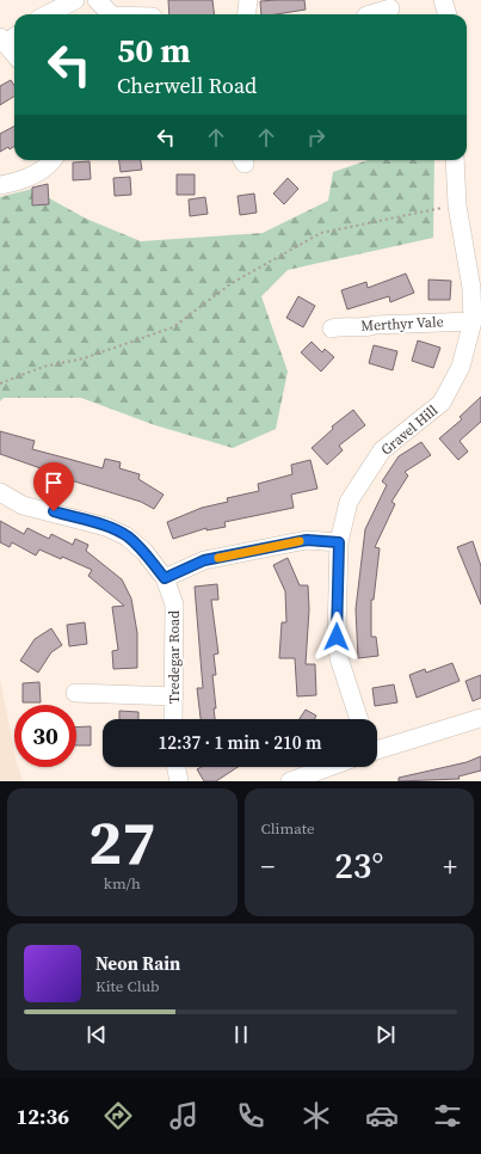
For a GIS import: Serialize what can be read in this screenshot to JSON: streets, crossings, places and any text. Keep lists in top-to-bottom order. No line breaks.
{"streets":{"street":["Merthyr Vale","Gravel Hill","Tredegar Road"]},"crossings":[["Merthyr Vale","Gravel Hill"]],"page":{"turn":["50 m","Cherwell Road"],"limit":"30","trip":"12:37 · 1 min · 210 m","tile":[["27","km/h"],"Climate"],"heat":["−","23°","+"],"song":["Neon Rain","Kite Club"],"tabs":"12:36"}}
